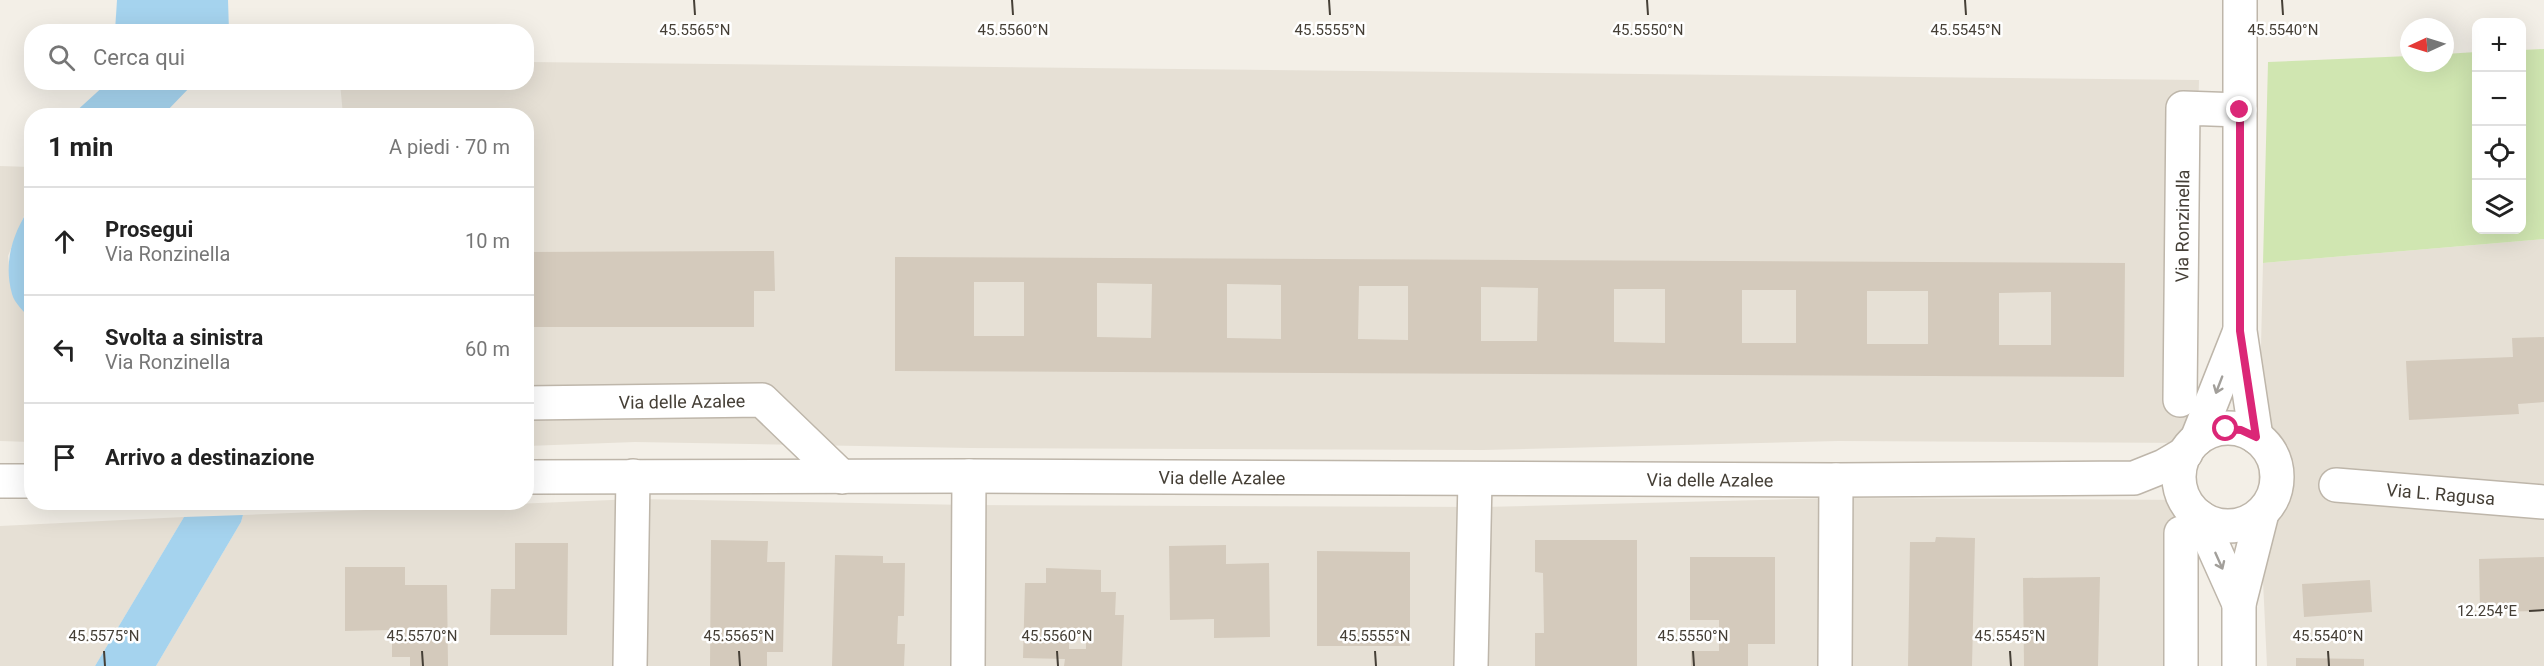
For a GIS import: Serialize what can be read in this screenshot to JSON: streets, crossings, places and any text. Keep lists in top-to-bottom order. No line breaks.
{"streets":{"street":["Via Ronzinella","Via delle Azalee","Via L. Ragusa"]},"north":"left","page":{"map_buttons":["+","−"],"search":"Cerca qui","heading":["1 min","A piedi · 70 m"],"list":[["Prosegui","Via Ronzinella","10 m"],["Svolta a sinistra","Via Ronzinella","60 m"],"Arrivo a destinazione"]},"coordinates":["45.5545°N","45.5565°N","45.5560°N","45.5555°N","45.5550°N","45.5540°N","12.254°E","45.5575°N","45.5570°N"]}
